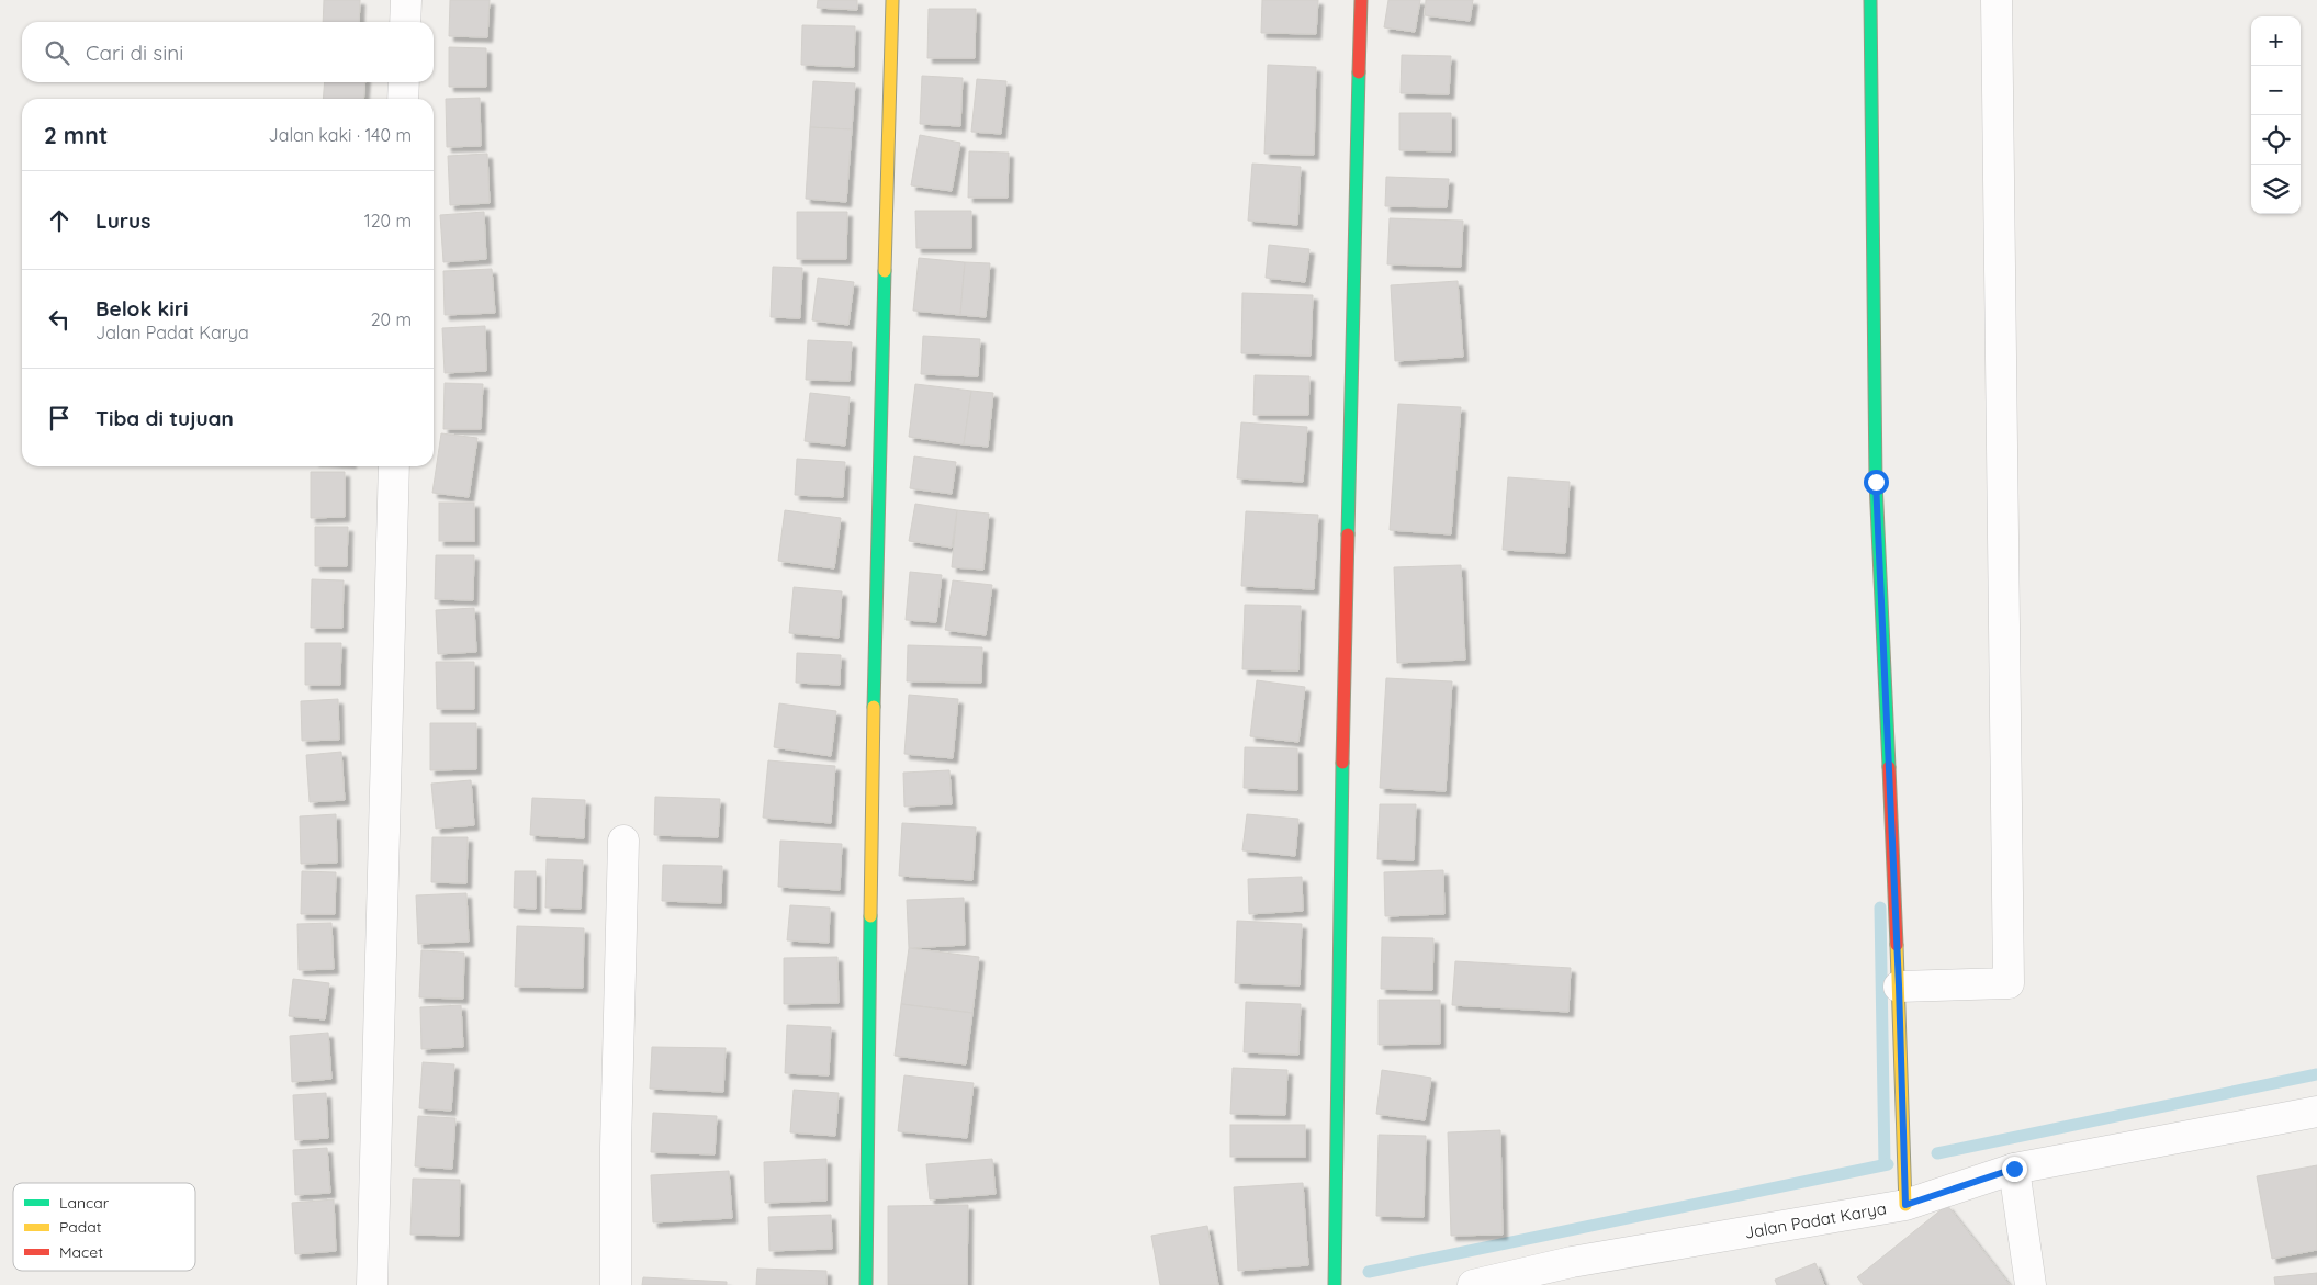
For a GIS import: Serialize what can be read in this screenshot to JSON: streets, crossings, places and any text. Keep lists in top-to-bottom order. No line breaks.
{"streets":{"street":["Jalan Padat Karya"]},"legend":["Lancar","Padat","Macet"],"page":{"map_buttons":["+","−"],"search":"Cari di sini","heading":["2 mnt","Jalan kaki · 140 m"],"list":[["Lurus","120 m"],["Belok kiri","Jalan Padat Karya","20 m"],"Tiba di tujuan"]}}
